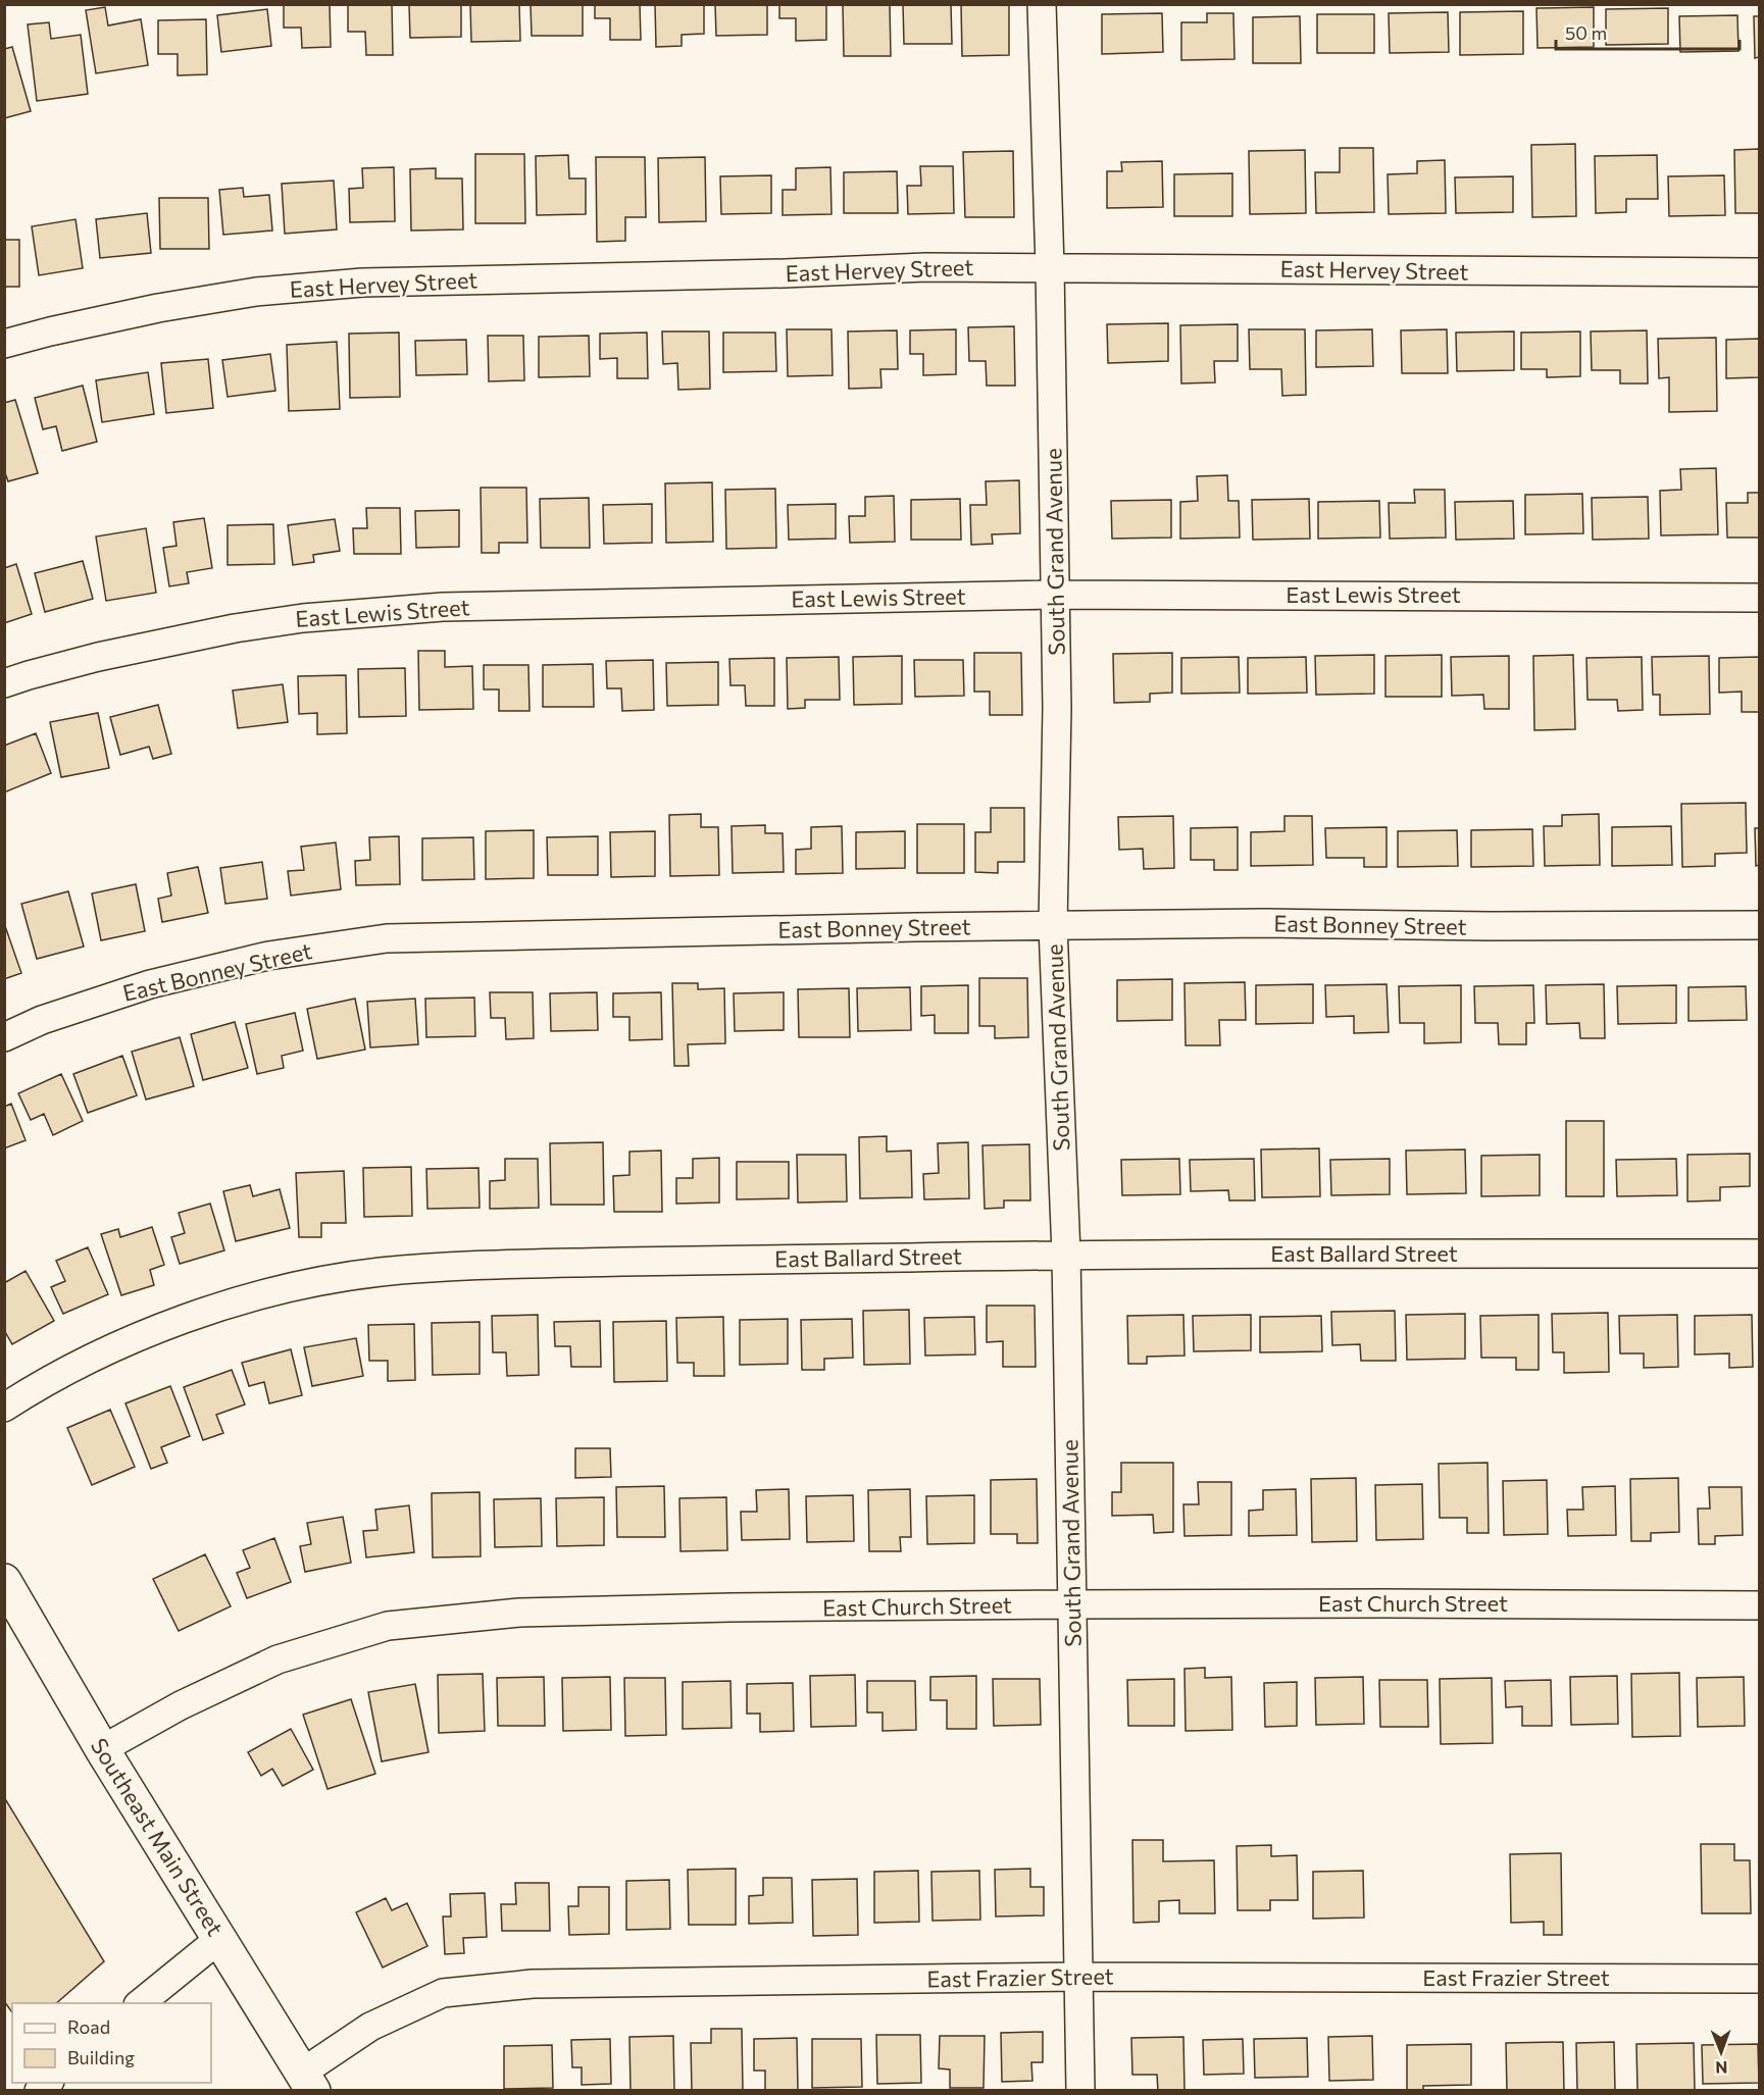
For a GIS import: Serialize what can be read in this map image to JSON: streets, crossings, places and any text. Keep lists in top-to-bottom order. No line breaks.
{"streets":{"main road":["Southeast Main Street"],"street":["East Hervey Street","South Grand Avenue","East Lewis Street","East Bonney Street","East Ballard Street","East Church Street","East Frazier Street"]},"crossings":[["East Hervey Street","South Grand Avenue"],["South Grand Avenue","East Lewis Street"],["South Grand Avenue","East Bonney Street"],["South Grand Avenue","East Ballard Street"],["South Grand Avenue","East Church Street"],["South Grand Avenue","East Frazier Street"],["East Church Street","Southeast Main Street"],["Southeast Main Street","East Frazier Street"]],"legend":["Road","Building"],"scale_bar":"50 m","north":"bottom"}
